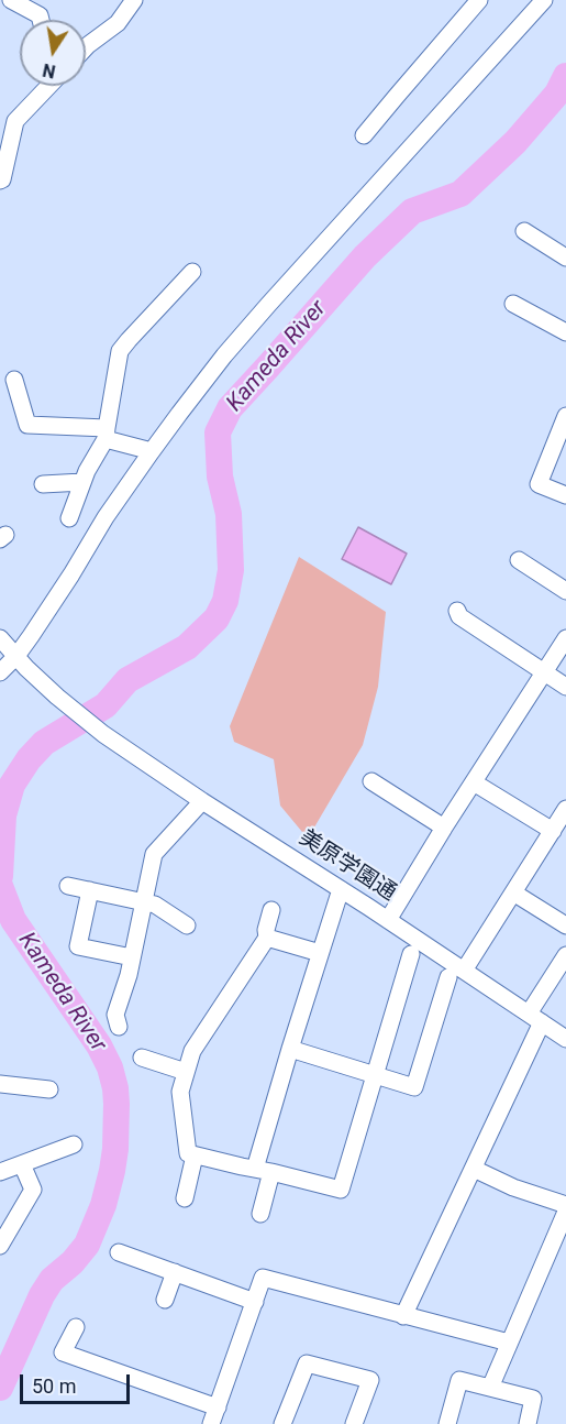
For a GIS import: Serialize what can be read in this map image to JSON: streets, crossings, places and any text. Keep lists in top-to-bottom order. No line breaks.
{"streets":{"street":["美原学園通"]},"water":["Kameda River"],"scale_bar":"50 m","north":"bottom"}
